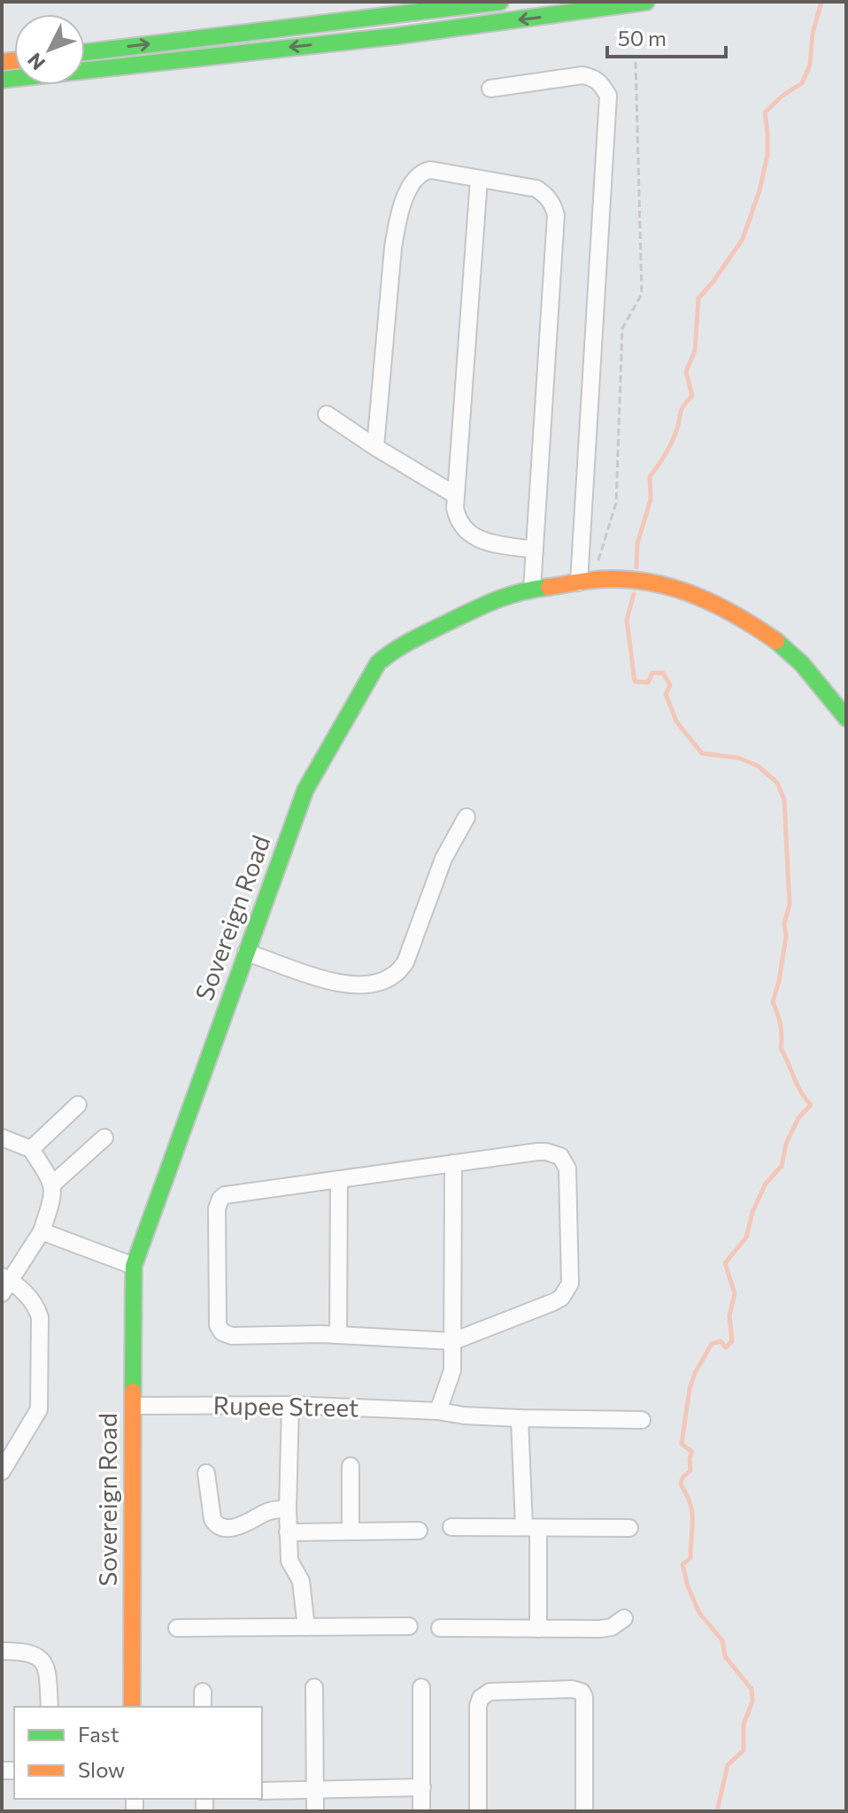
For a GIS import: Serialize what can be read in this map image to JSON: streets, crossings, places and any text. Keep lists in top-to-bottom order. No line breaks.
{"streets":{"street":["Sovereign Road","Rupee Street"]},"crossings":[["Sovereign Road","Rupee Street"]],"legend":["Fast","Slow"],"scale_bar":"50 m","north":"bottom left"}
